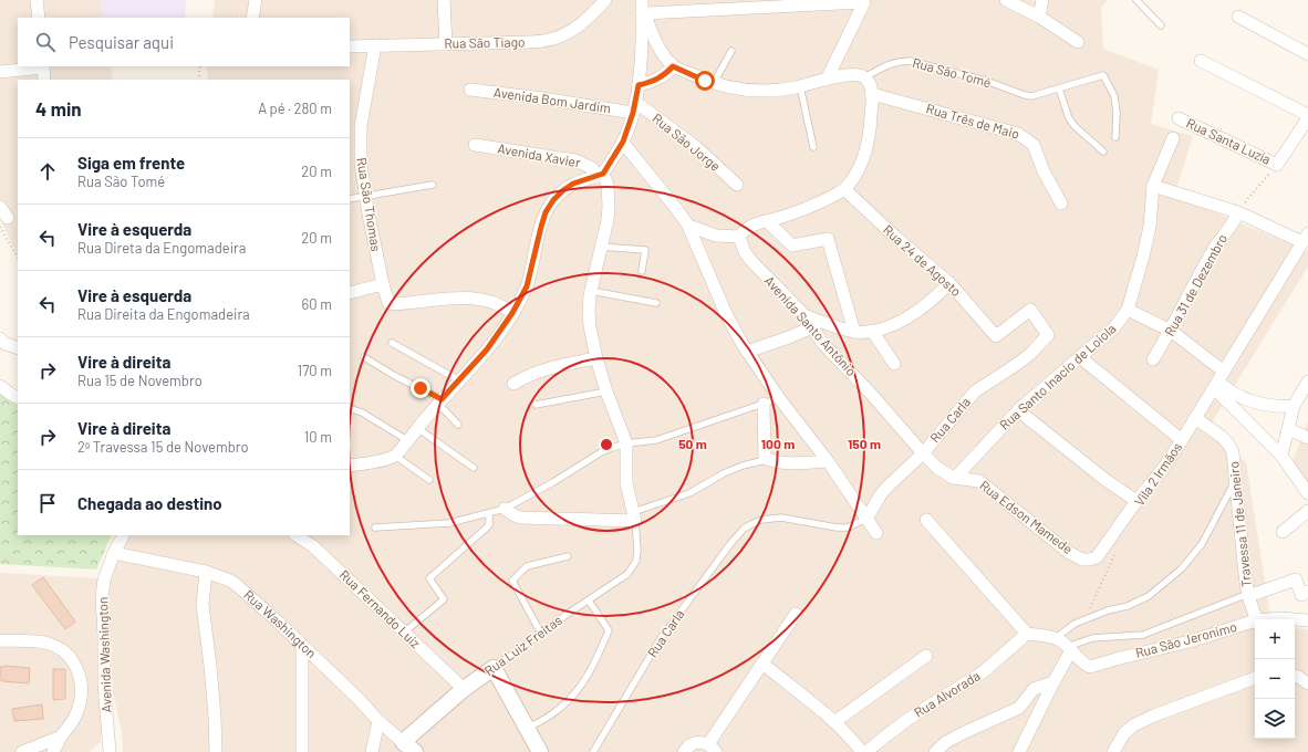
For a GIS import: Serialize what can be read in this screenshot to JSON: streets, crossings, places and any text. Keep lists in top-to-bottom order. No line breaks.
{"streets":{"street":["Rua São Tiago","Rua São Tomé","Avenida Bom Jardim","Rua Três de Maio","Rua Santa Luzía","Rua São Jorge","Avenida Xavier","Rua São Thomas","Rua 24 de Agosto","Rua 31 de Dezembro","Avenida Santo Antônio","Rua Santo Inacio de Loiola","Rua Carla","Vila 2 Irmãos","Rua Edson Mamede","Travessa 11 de Janeiro","Rua Fernando Luiz","Rua Washington","Rua São Jeronimo","Rua Luiz Freitas","Avenida Washington","Rua Alvorada"]},"crossings":[["Rua São Tiago","Rua São Thomas"],["Avenida Bom Jardim","Rua São Jorge"],["Rua 24 de Agosto","Rua Carla"],["Avenida Santo Antônio","Rua Carla"],["Avenida Santo Antônio","Rua Edson Mamede"],["Rua Santo Inacio de Loiola","Rua Edson Mamede"],["Rua Carla","Rua Edson Mamede"],["Vila 2 Irmãos","Rua Edson Mamede"],["Vila 2 Irmãos","Travessa 11 de Janeiro"],["Rua Fernando Luiz","Rua Luiz Freitas"],["Rua Washington","Rua Luiz Freitas"],["Rua Washington","Avenida Washington"]],"page":{"search":"Pesquisar aqui","heading":["4 min","A pé · 280 m"],"list":[["Siga em frente","Rua São Tomé","20 m"],["Vire à esquerda","Rua Direta da Engomadeira","20 m"],["Vire à esquerda","Rua Direita da Engomadeira","60 m"],["Vire à direita","Rua 15 de Novembro","170 m"],["Vire à direita","2ª Travessa 15 de Novembro","10 m"],"Chegada ao destino"],"map_buttons":["+","−"]},"rings":["50 m","100 m","150 m"]}
